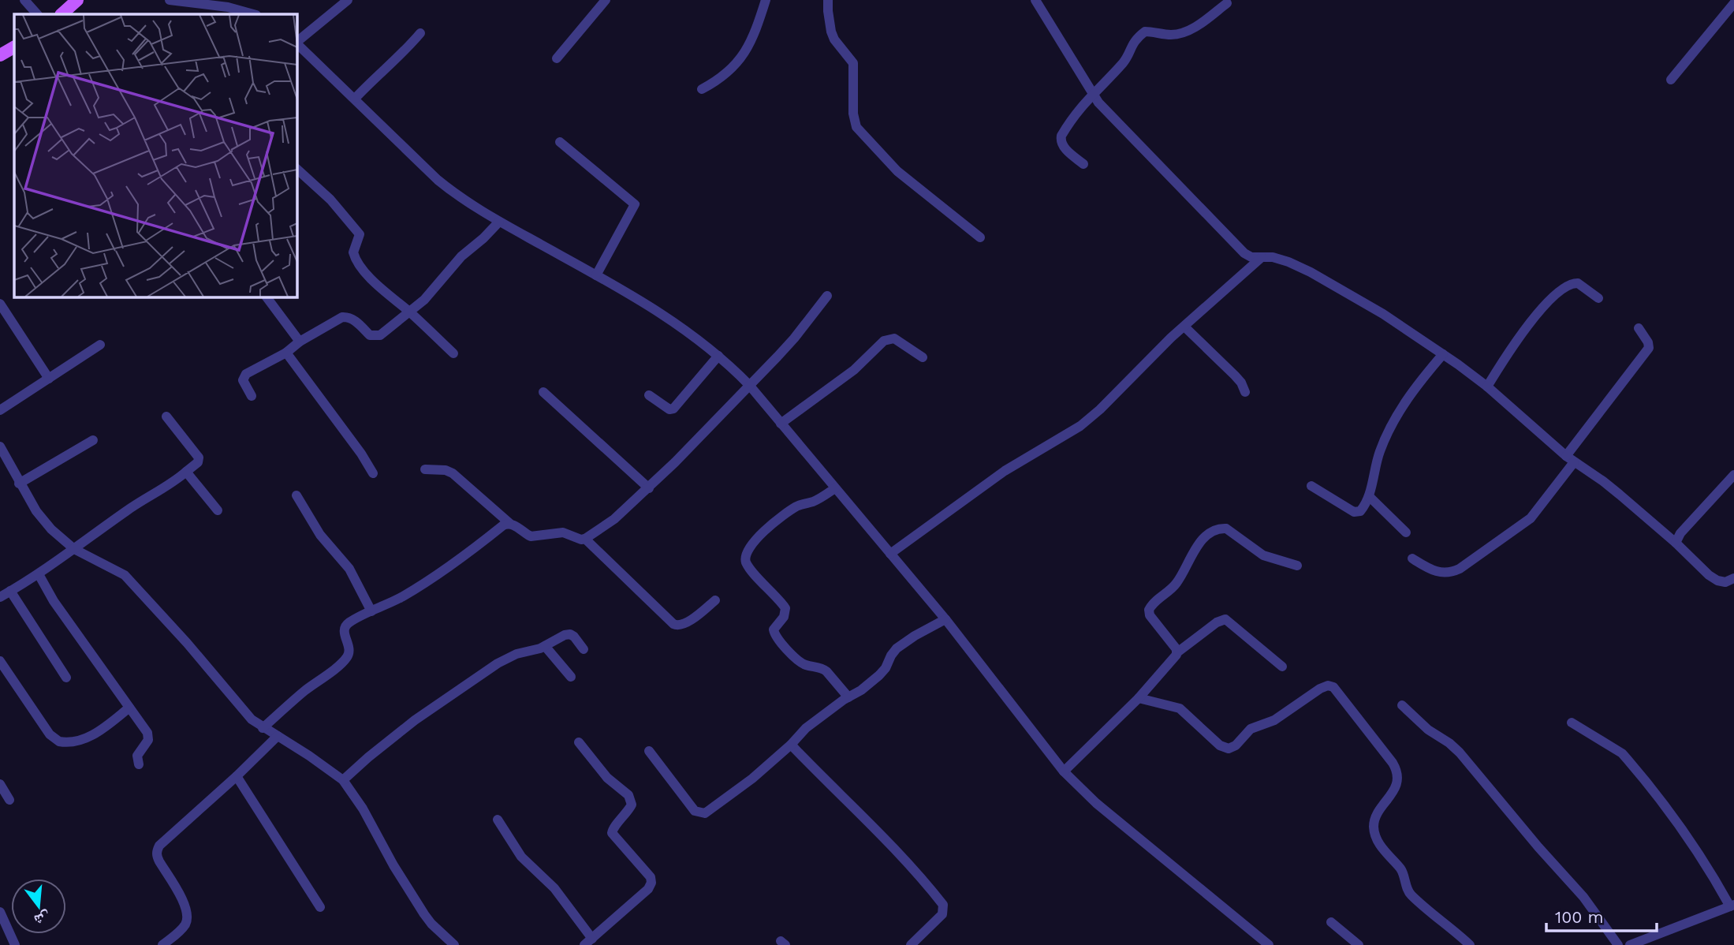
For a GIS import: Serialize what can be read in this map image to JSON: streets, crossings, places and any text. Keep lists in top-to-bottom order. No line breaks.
{"scale_bar":"100 m","north":"bottom"}
